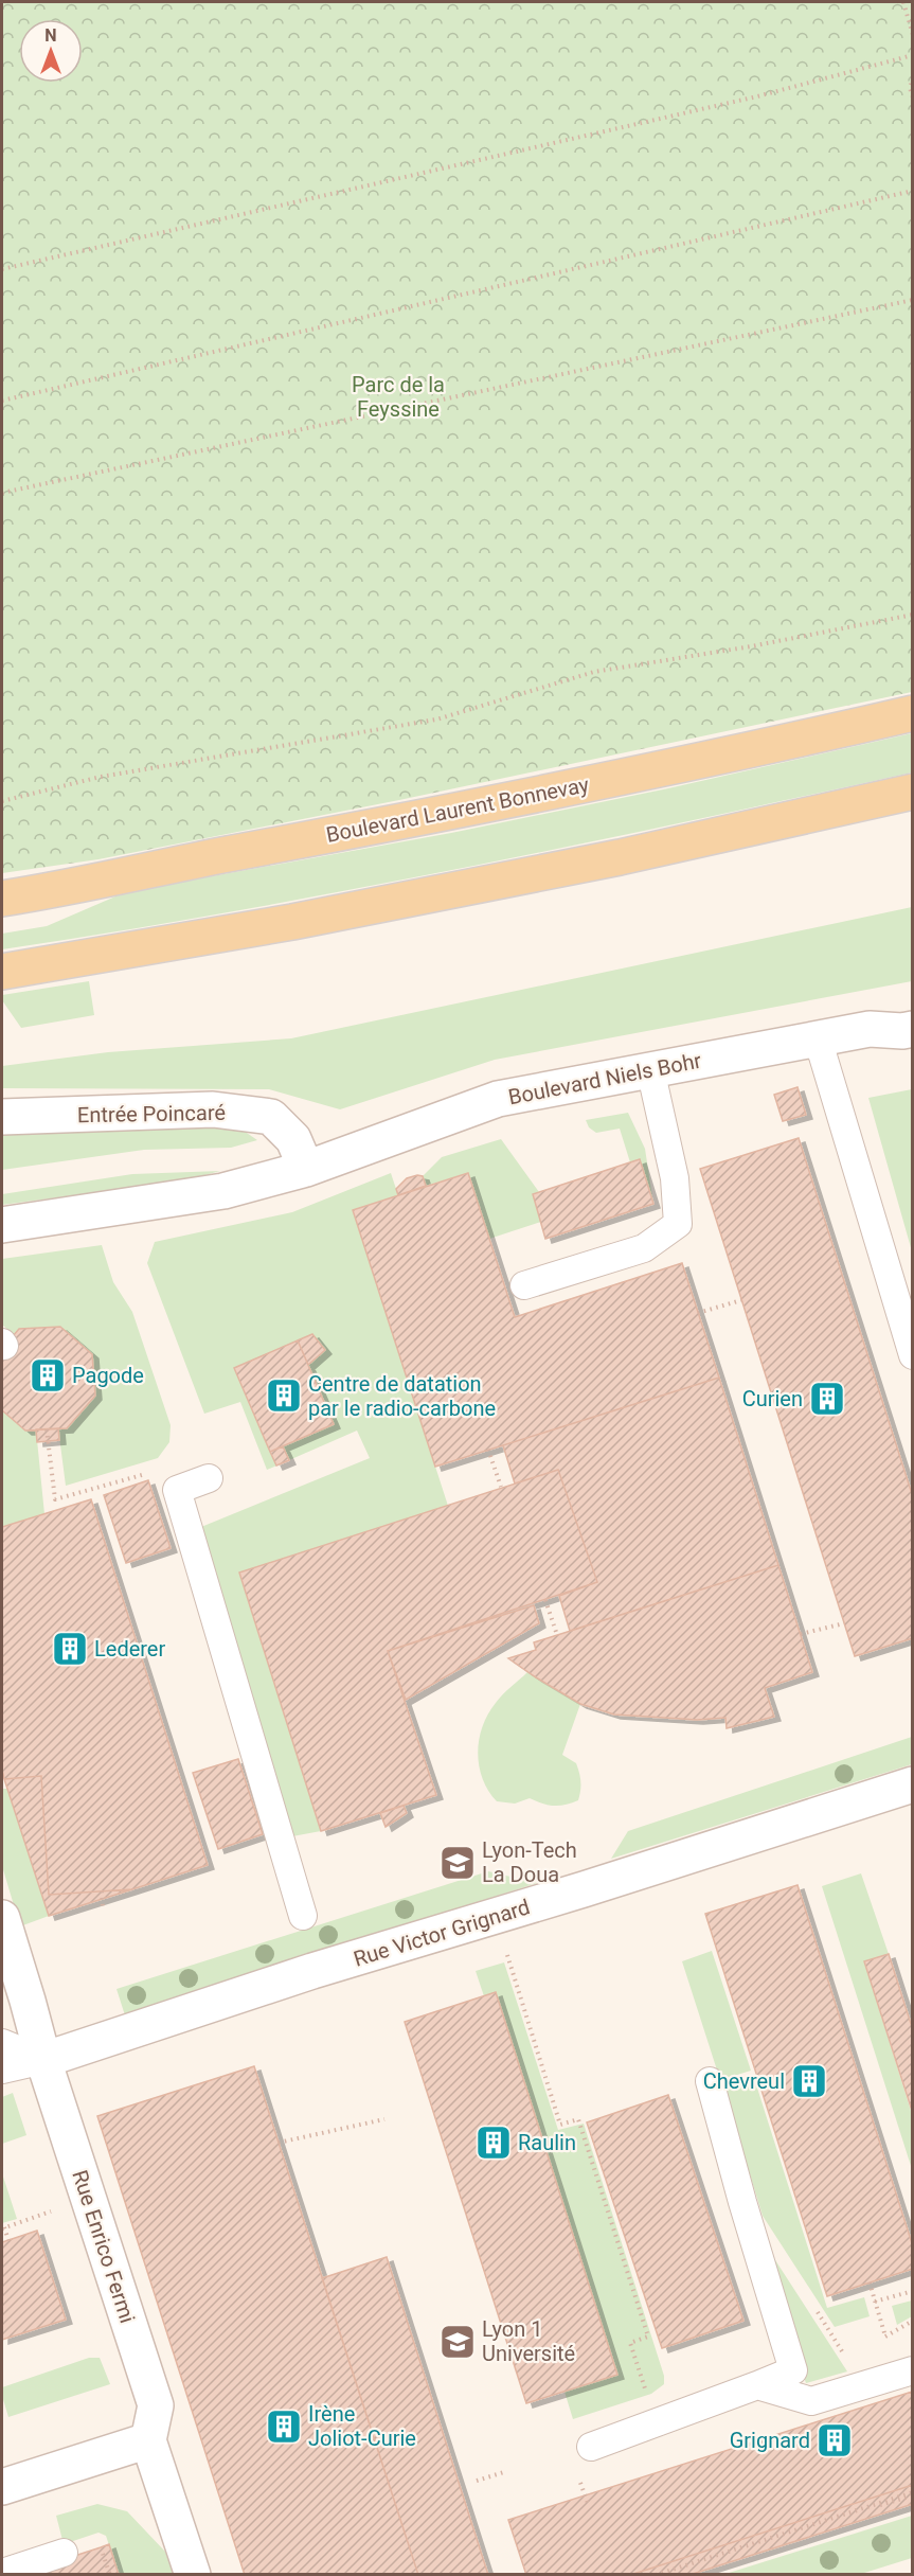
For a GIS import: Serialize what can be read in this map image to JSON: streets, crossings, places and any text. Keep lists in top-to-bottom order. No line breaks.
{"streets":{"main road":["Boulevard Laurent Bonnevay"],"street":["Boulevard Niels Bohr","Entrée Poincaré","Rue Victor Grignard","Rue Enrico Fermi"]},"crossings":[["Boulevard Niels Bohr","Entrée Poincaré"],["Rue Victor Grignard","Rue Enrico Fermi"]],"parks":["Parc de la Feyssine"],"places":{"building":["Pagode","Centre de datation par le radio-carbone","Curien","Lederer","Chevreul","Raulin","Irène Joliot-Curie","Grignard"],"school or university":["Lyon-Tech La Doua","Lyon 1 Université"]},"north":"top"}
